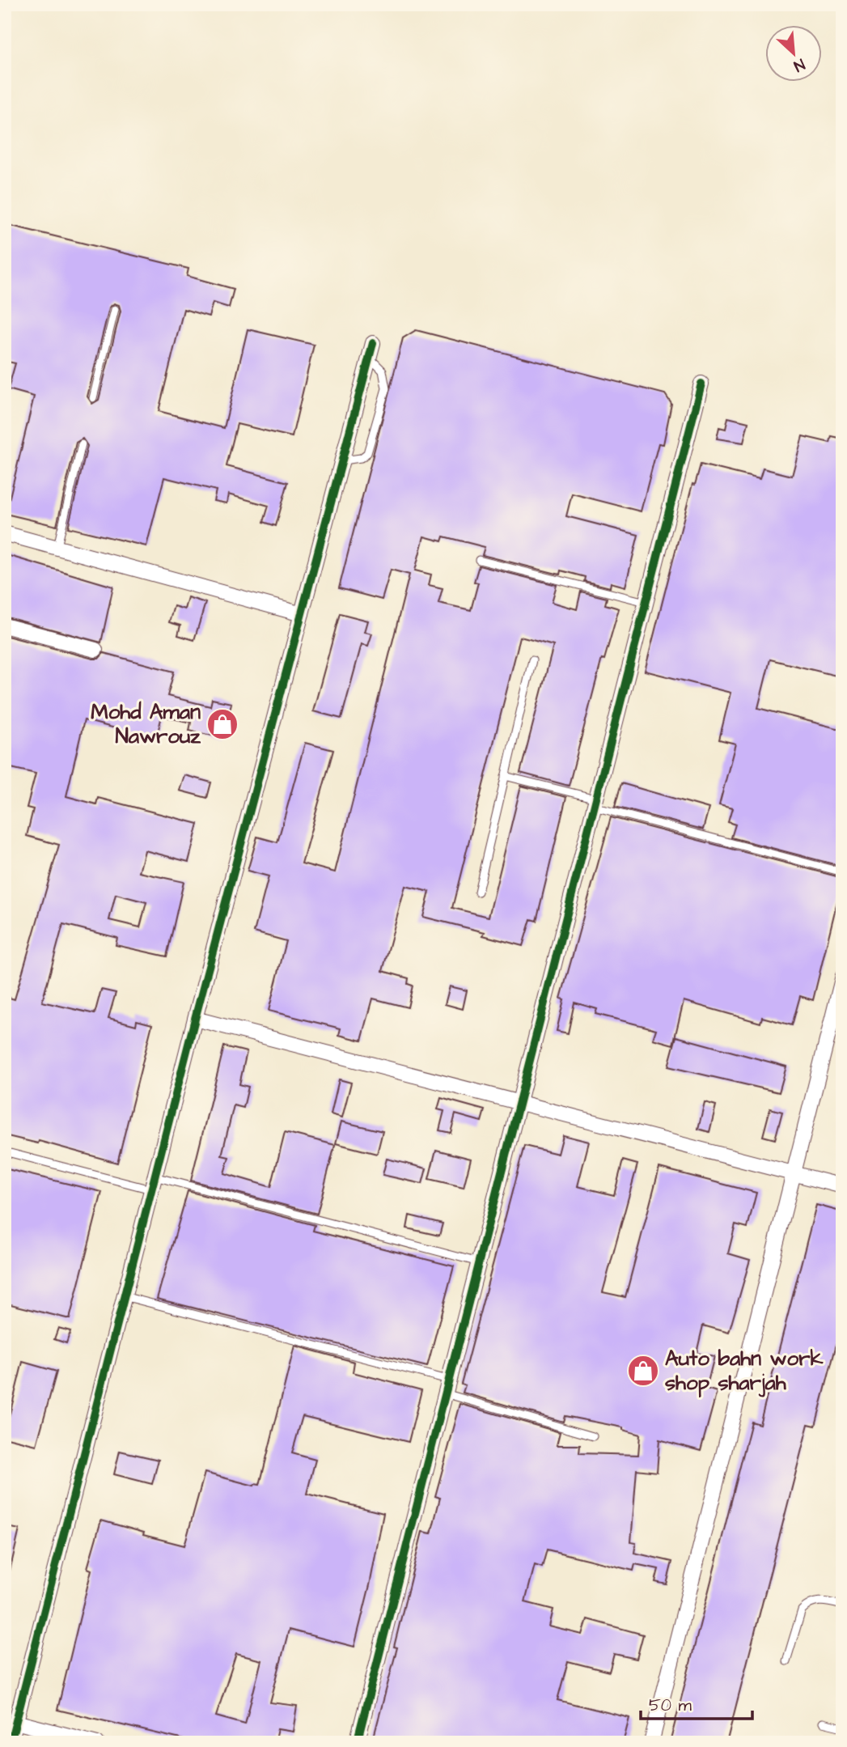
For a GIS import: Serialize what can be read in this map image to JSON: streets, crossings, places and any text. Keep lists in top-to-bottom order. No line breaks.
{"places":{"shop":["Mohd Aman Nawrouz","Auto bahn work shop sharjah"]},"scale_bar":"50 m","north":"bottom right"}
